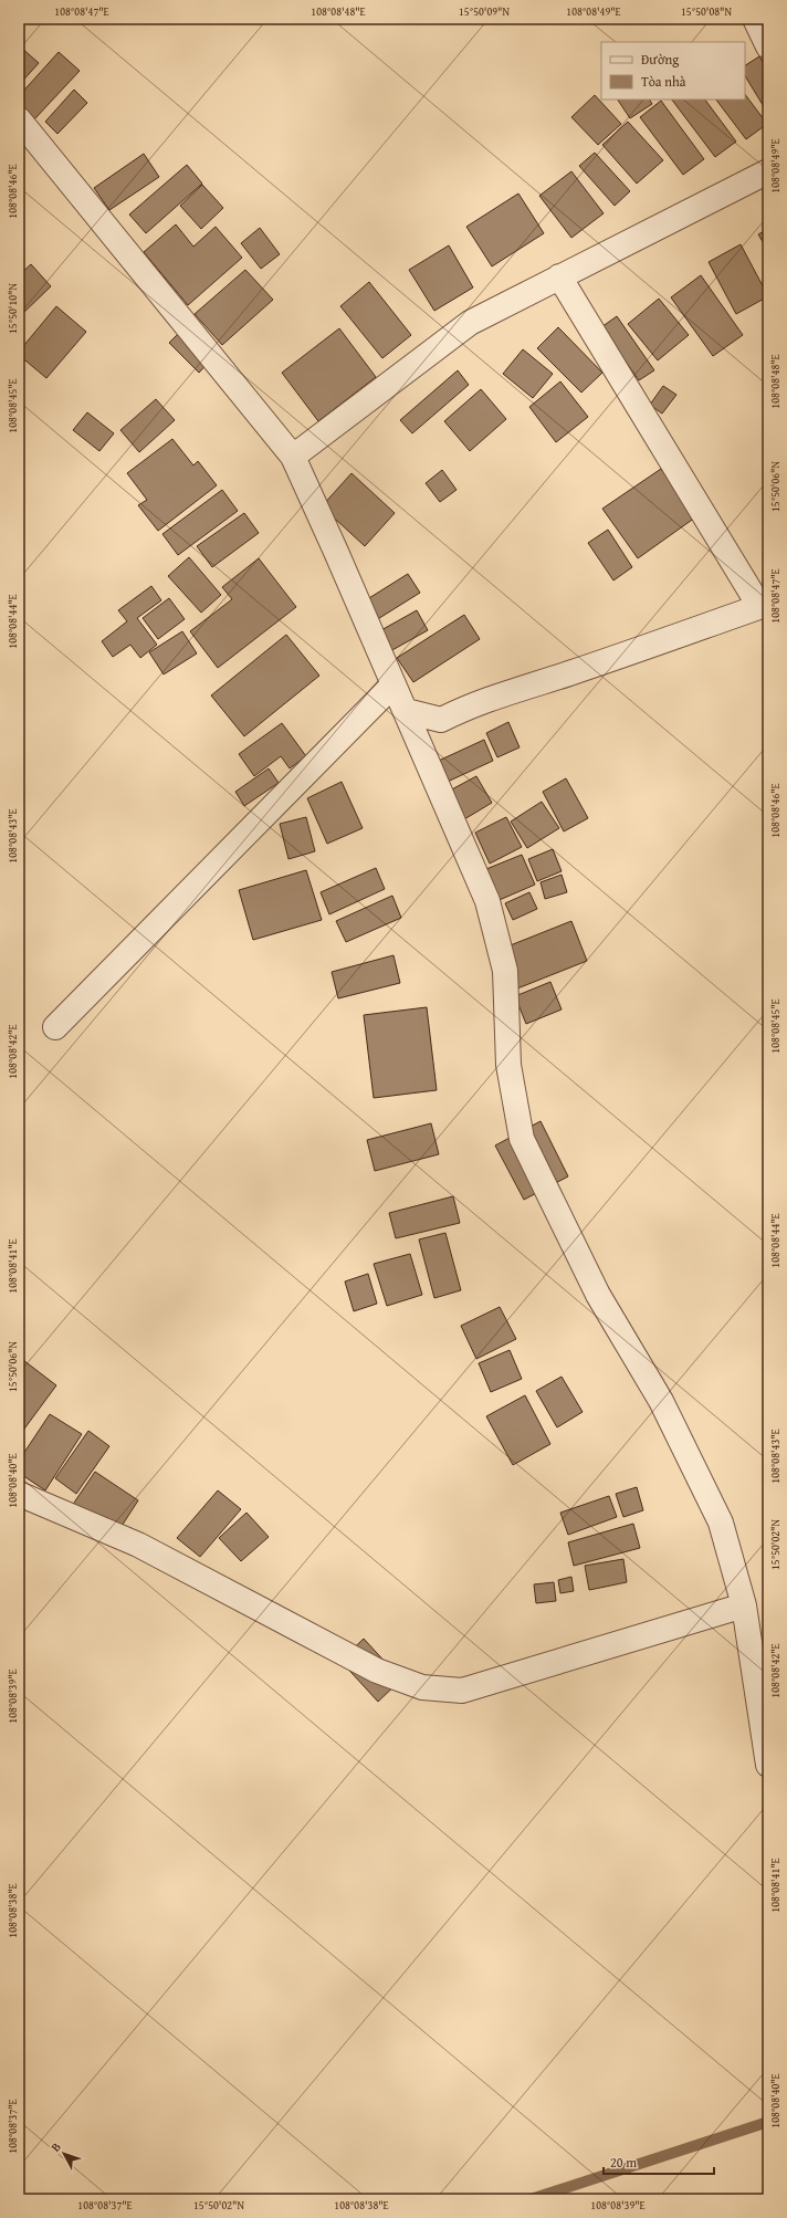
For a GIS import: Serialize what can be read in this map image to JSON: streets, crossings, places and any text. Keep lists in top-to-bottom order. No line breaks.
{"legend":["Đường","Tòa nhà"],"scale_bar":"20 m","north":"top left","coordinates":["108°08'47\"E","108°08'48\"E","15°50'09\"N","108°08'49\"E","15°50'08\"N","108°08'46\"E","15°50'10\"N","108°08'45\"E","15°50'06\"N","108°08'44\"E","108°08'43\"E","108°08'42\"E","108°08'41\"E","108°08'40\"E","15°50'02\"N","108°08'39\"E","108°08'38\"E","108°08'37\"E"]}
